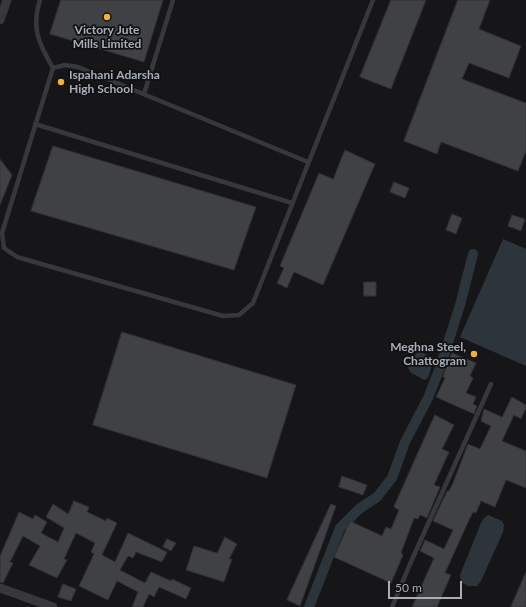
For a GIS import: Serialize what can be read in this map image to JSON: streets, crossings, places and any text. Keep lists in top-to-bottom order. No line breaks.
{"places":["Victory Jute Mills Limited","Ispahani Adarsha High School","Meghna Steel, Chattogram"],"scale_bar":"50 m"}
